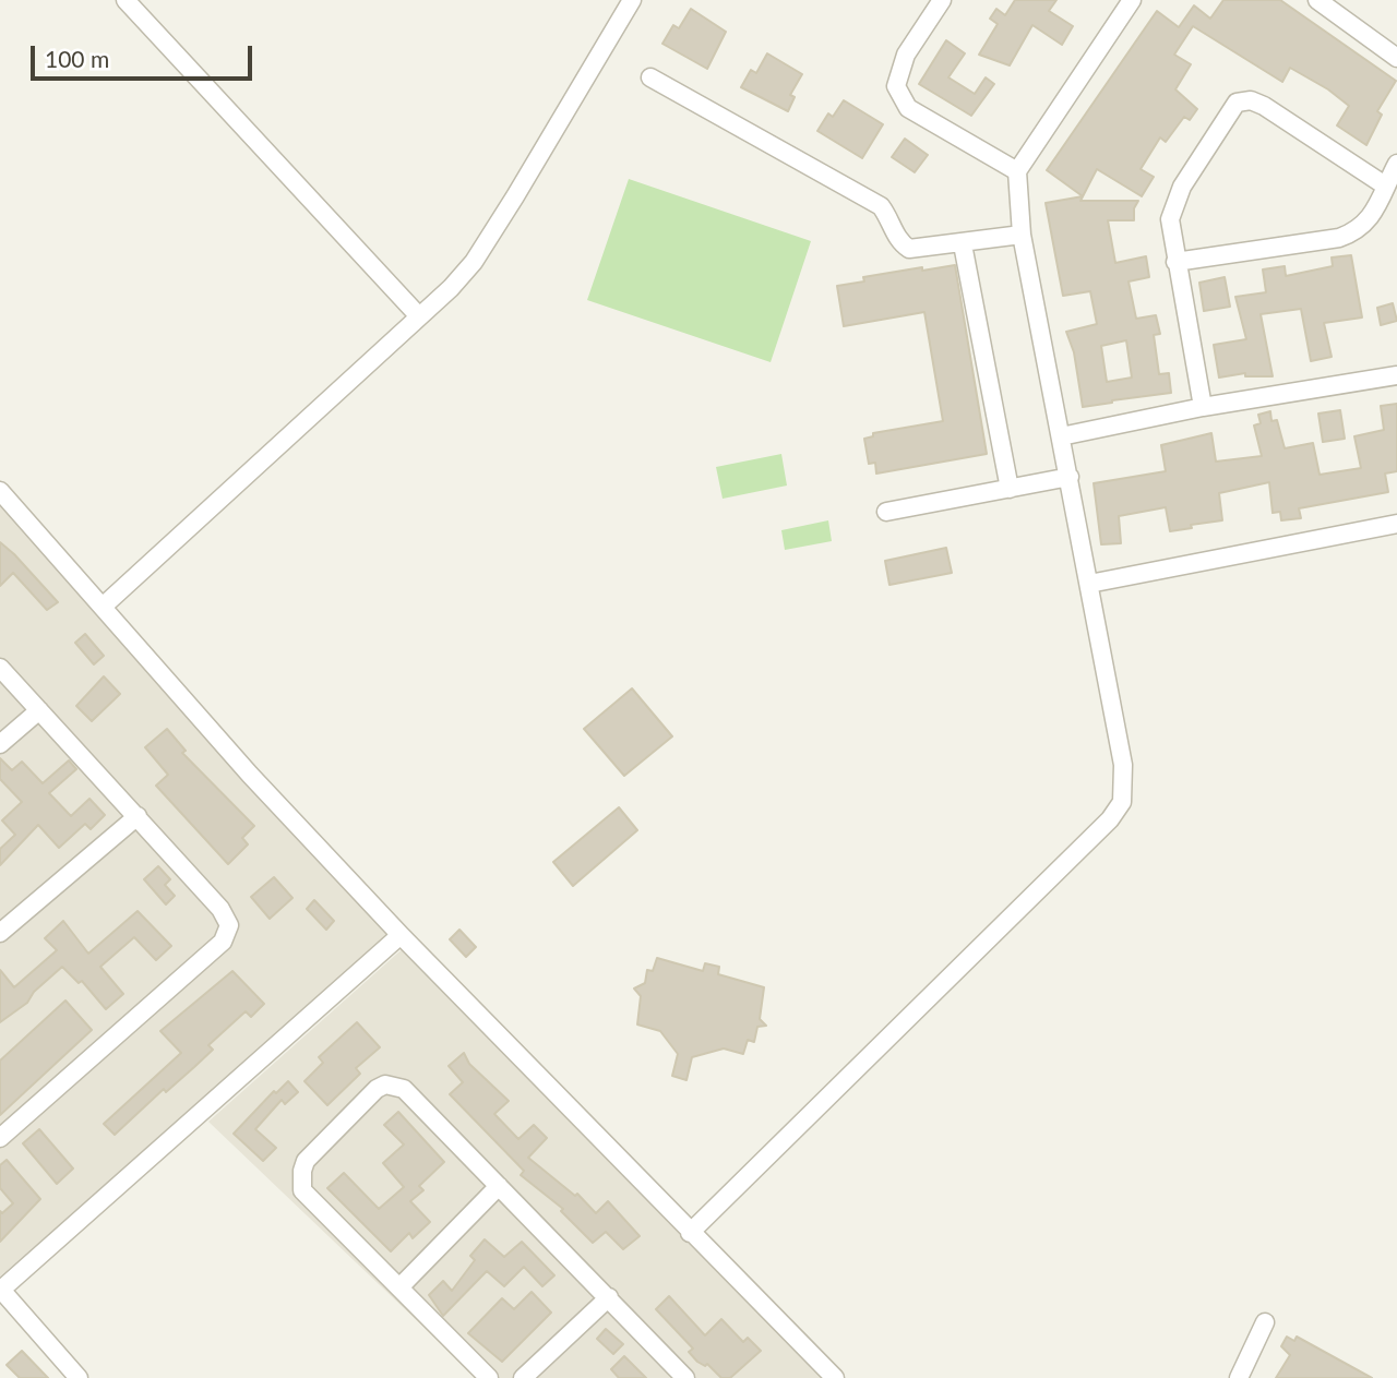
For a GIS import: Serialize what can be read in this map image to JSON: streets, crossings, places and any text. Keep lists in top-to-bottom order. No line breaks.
{"scale_bar":"100 m"}
